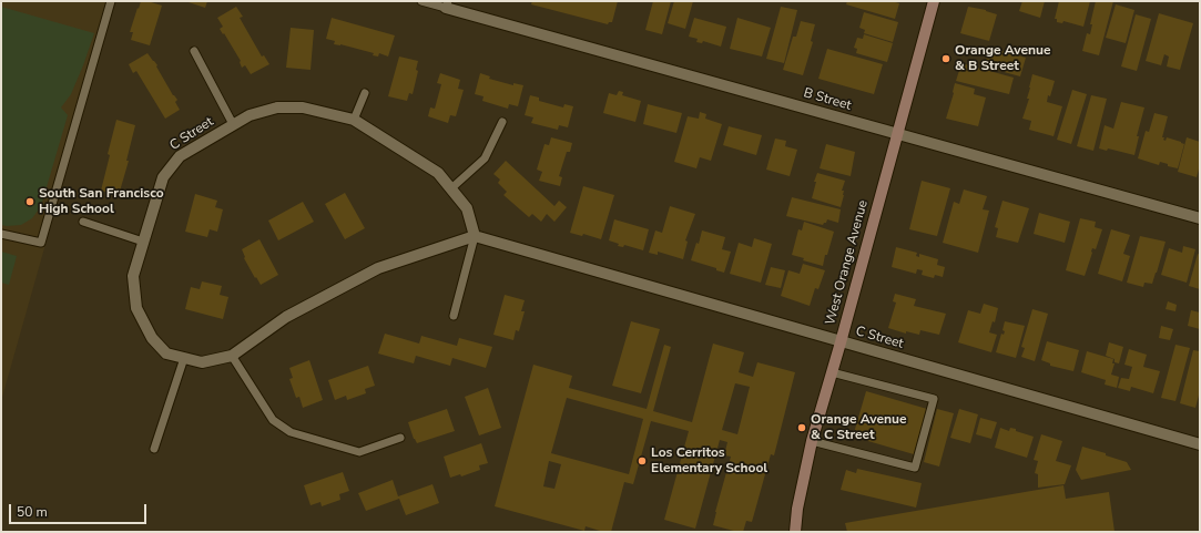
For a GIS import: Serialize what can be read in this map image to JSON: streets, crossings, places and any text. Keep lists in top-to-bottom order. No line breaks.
{"streets":{"street":["B Street","C Street","West Orange Avenue"]},"crossings":[["B Street","West Orange Avenue"],["C Street","West Orange Avenue"]],"places":["Orange Avenue & B Street","South San Francisco High School","Orange Avenue & C Street","Los Cerritos Elementary School"],"scale_bar":"50 m"}
